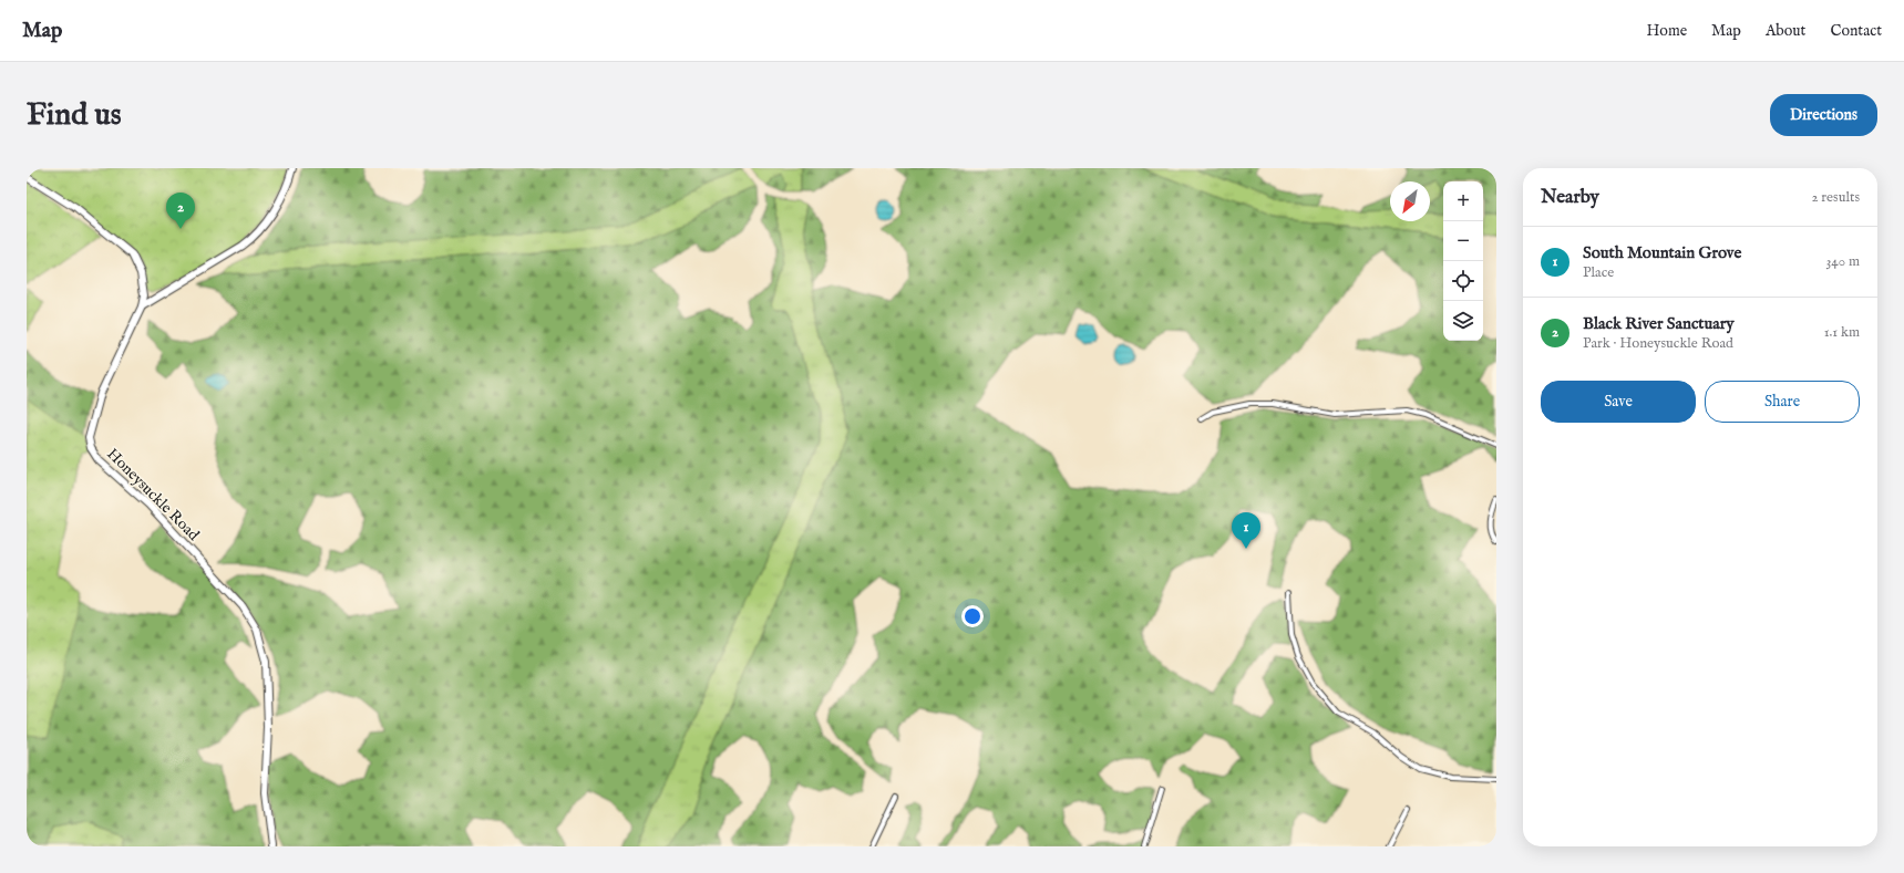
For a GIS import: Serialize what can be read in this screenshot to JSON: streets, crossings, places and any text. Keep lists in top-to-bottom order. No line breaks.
{"streets":{"street":["Honeysuckle Road"]},"north":"bottom left","page":{"header":"Map","nav":["Home","Map","About","Contact"],"buttons":["Directions",["Save","Share"]],"title":"Find us","heading":["Nearby","2 results"],"map_buttons":["+","−"],"pins":["2","1"],"list":[{"mark":"1","name":"South Mountain Grove","note":"Place","value":"340 m"},{"mark":"2","name":"Black River Sanctuary","note":"Park · Honeysuckle Road","value":"1.1 km"}]}}
